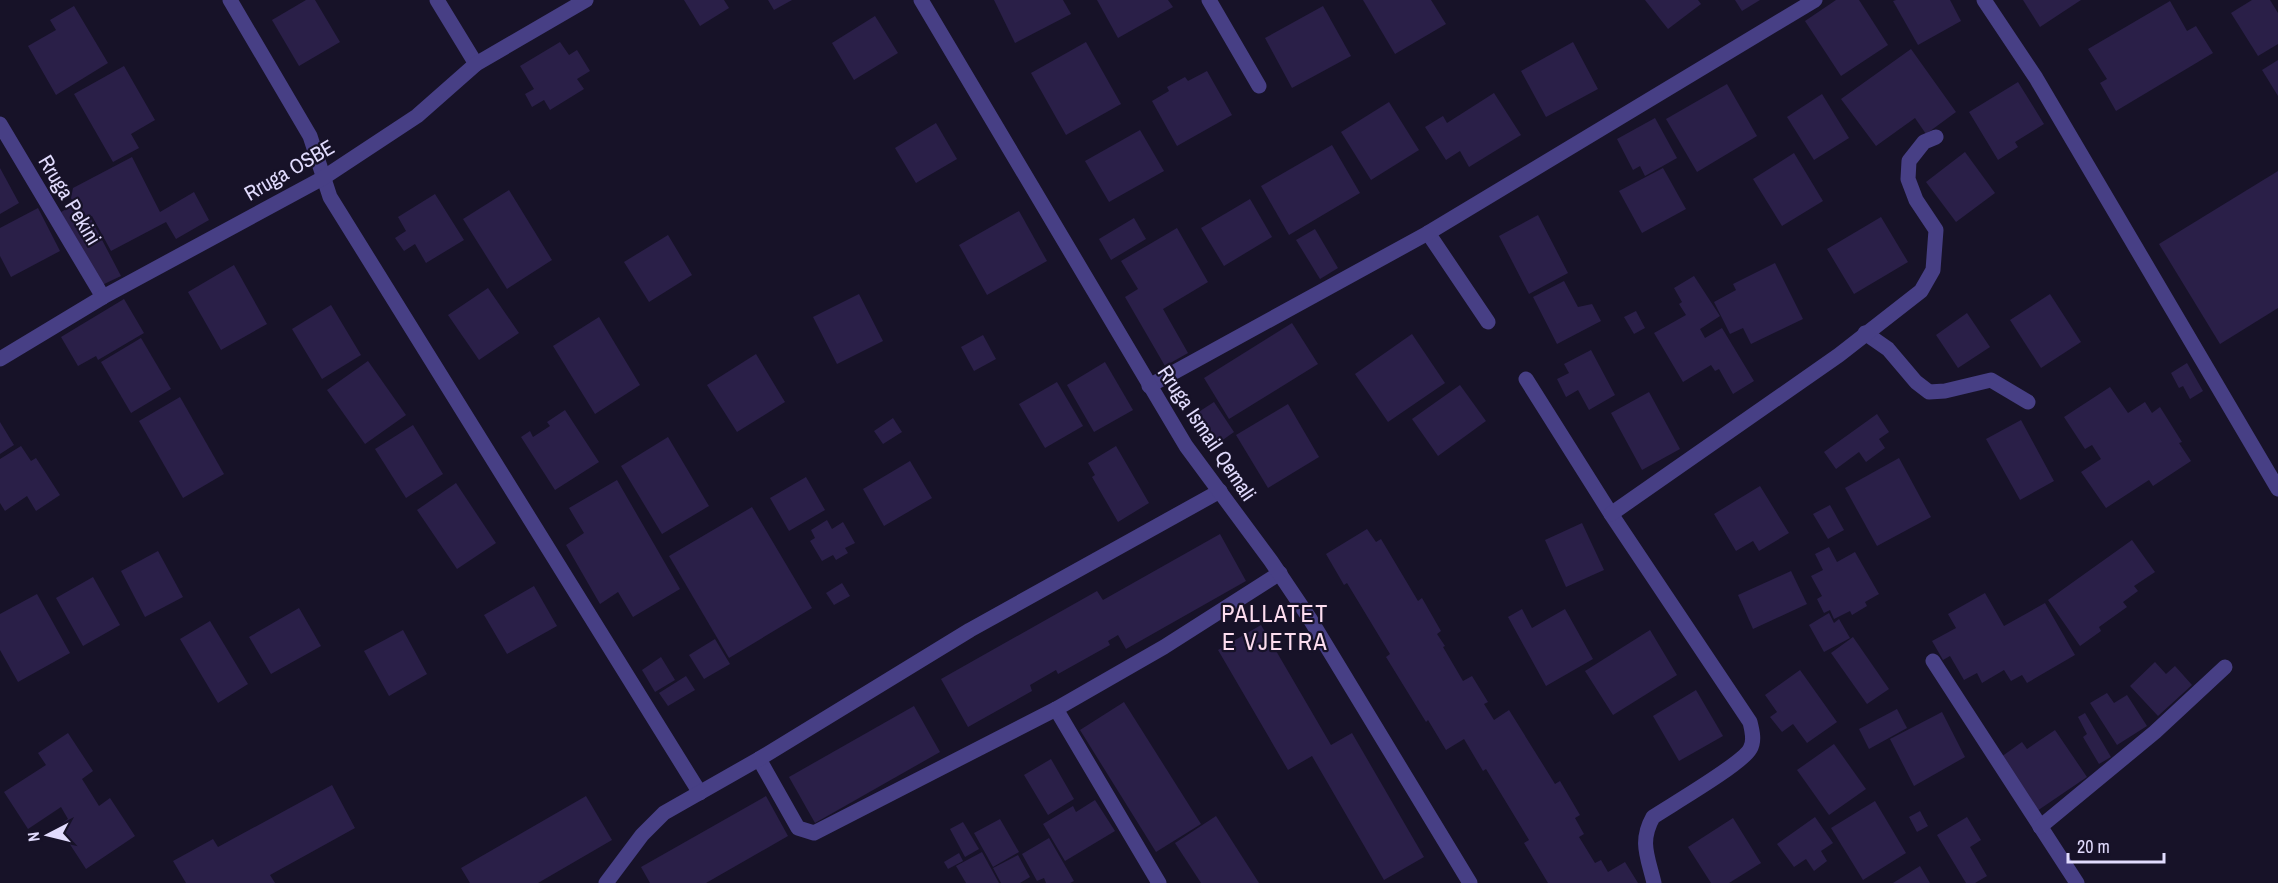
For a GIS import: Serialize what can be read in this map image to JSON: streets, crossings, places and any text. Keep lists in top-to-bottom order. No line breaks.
{"streets":{"street":["Rruga OSBE","Rruga Pekini","Rruga Ismail Qemali"]},"crossings":[["Rruga OSBE","Rruga Pekini"]],"districts":["PALLATET E VJETRA"],"scale_bar":"20 m","north":"left"}
